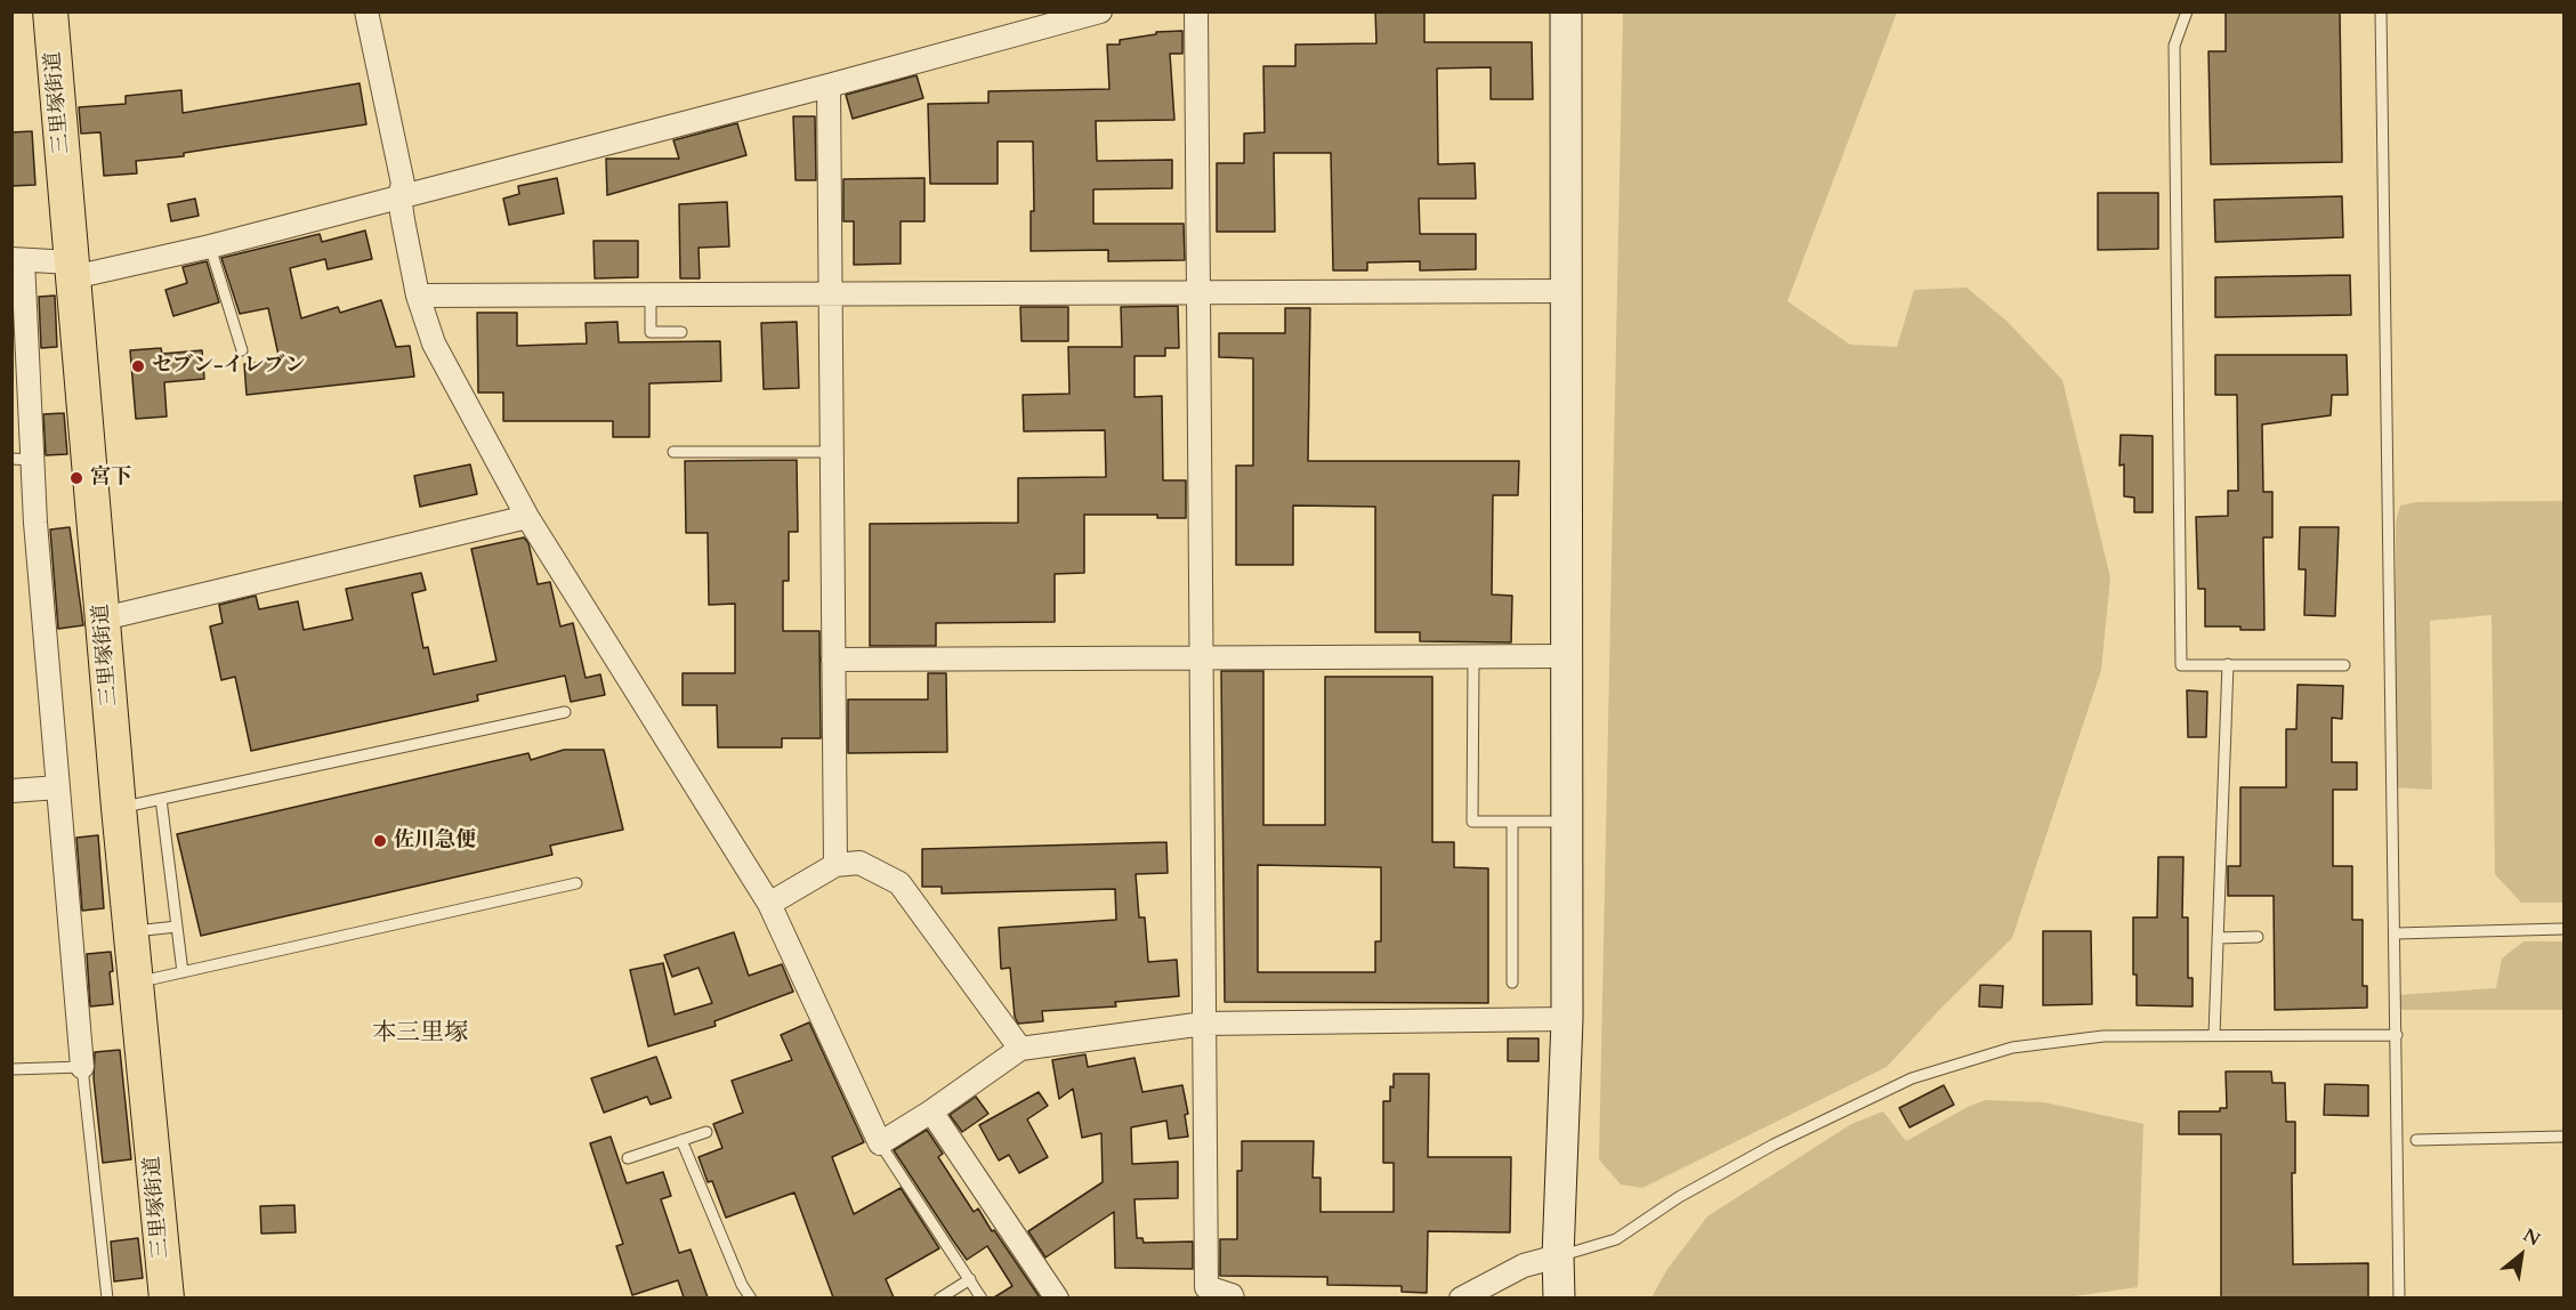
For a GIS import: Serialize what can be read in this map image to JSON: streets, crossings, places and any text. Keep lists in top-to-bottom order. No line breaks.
{"streets":{"main road":["三里塚街道"]},"districts":["本三里塚"],"places":["セブン-イレブン","宮下","佐川急便"],"north":"top right"}
